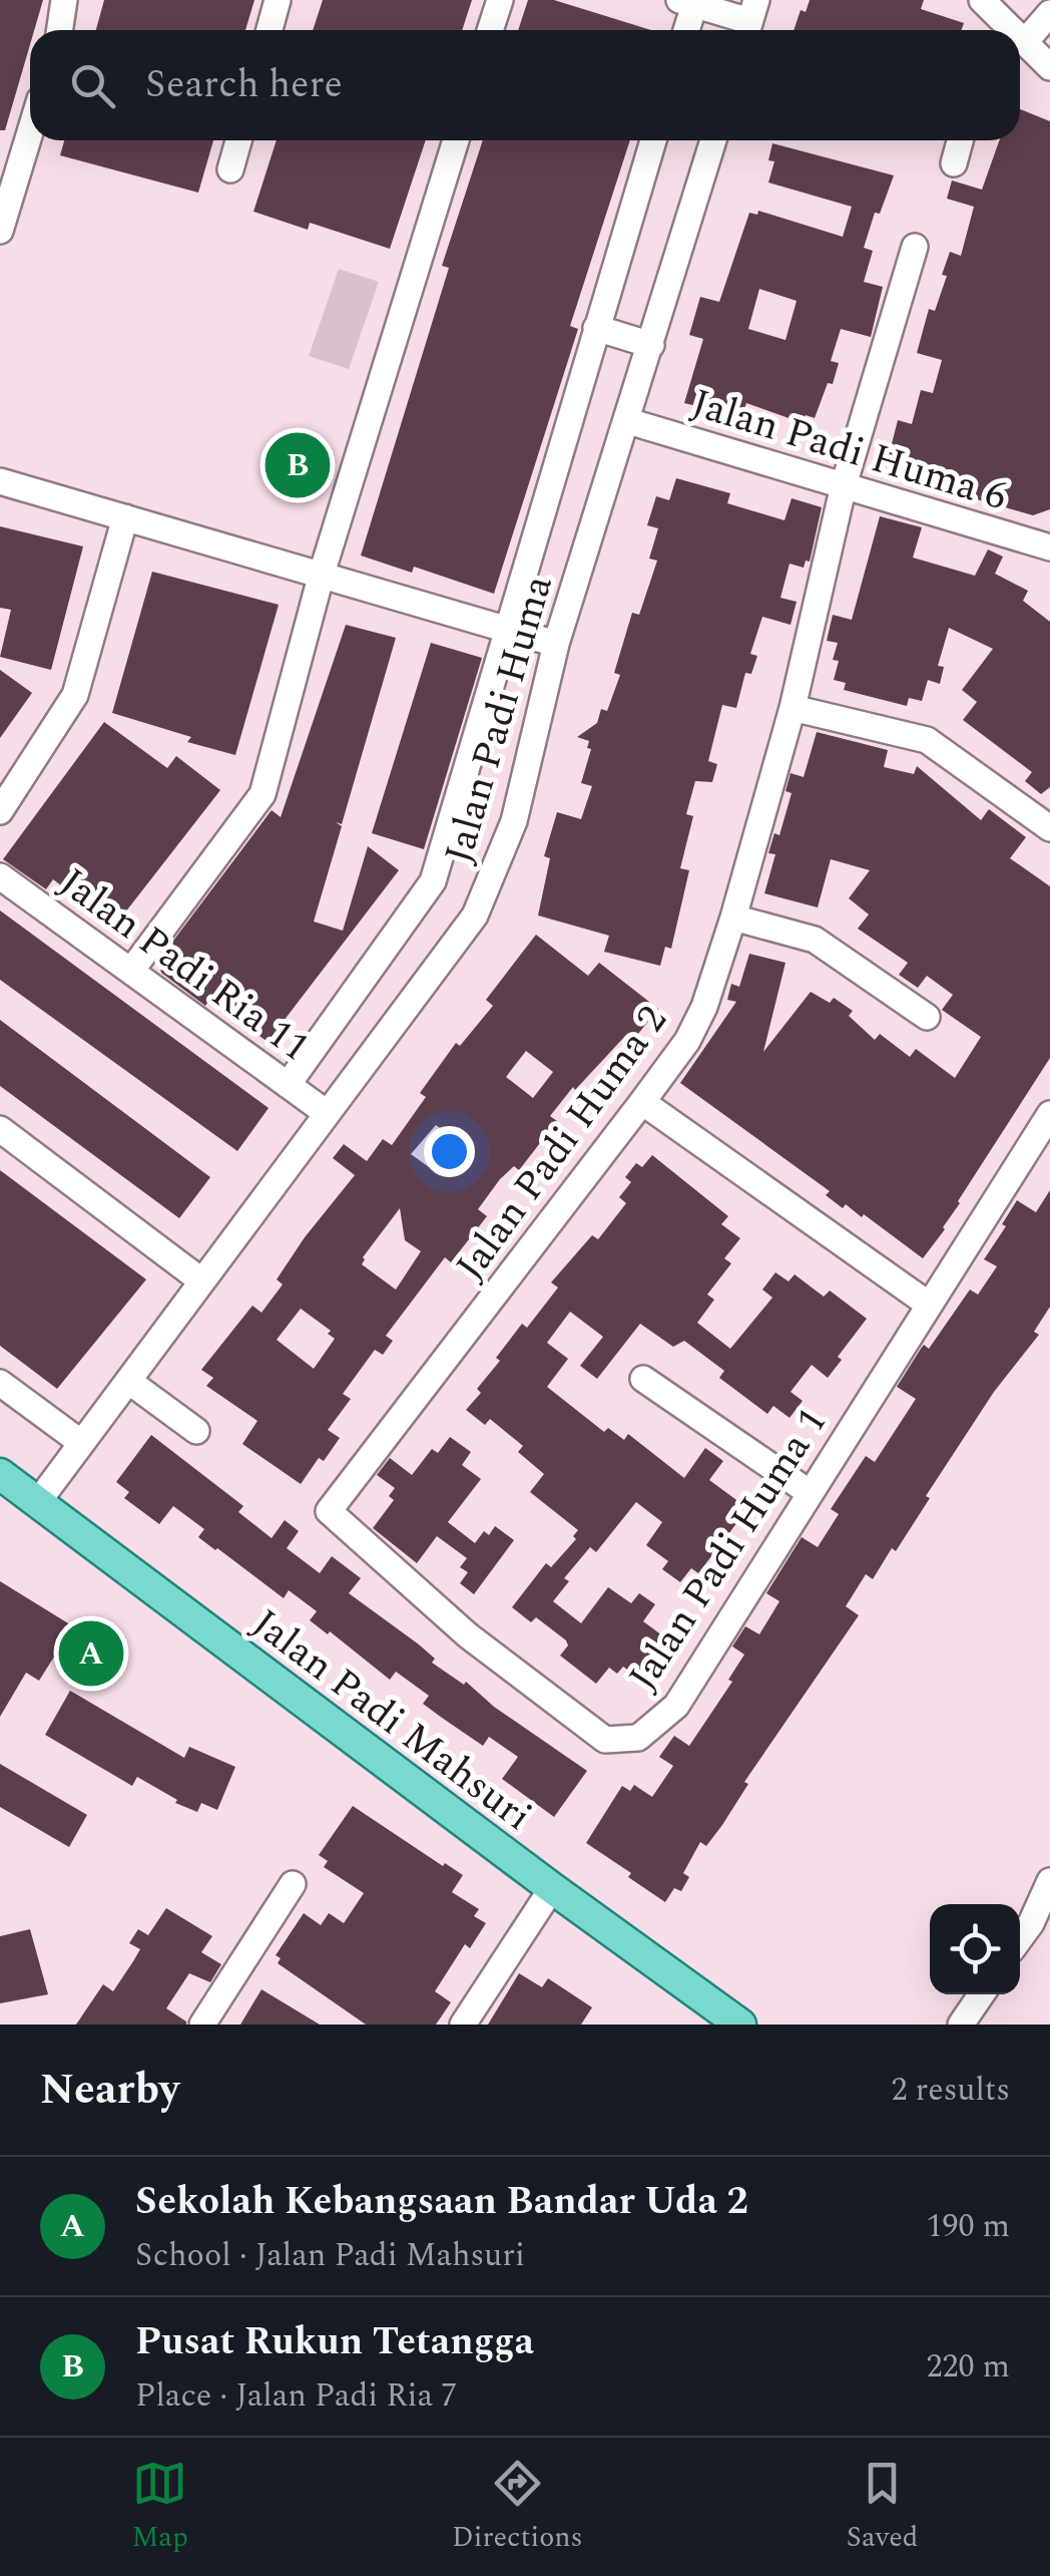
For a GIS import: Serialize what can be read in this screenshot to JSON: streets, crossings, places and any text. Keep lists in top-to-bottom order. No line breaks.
{"streets":{"main road":["Jalan Padi Mahsuri"],"street":["Jalan Padi Huma 6","Jalan Padi Huma","Jalan Padi Ria 11","Jalan Padi Huma 2","Jalan Padi Huma 1"]},"crossings":[["Jalan Padi Huma 6","Jalan Padi Huma"],["Jalan Padi Huma 6","Jalan Padi Huma 2"],["Jalan Padi Huma","Jalan Padi Ria 11"],["Jalan Padi Huma","Jalan Padi Mahsuri"],["Jalan Padi Huma 2","Jalan Padi Huma 1"]],"page":{"search":"Search here","pins":["B","A"],"heading":["Nearby","2 results"],"list":[{"mark":"A","name":"Sekolah Kebangsaan Bandar Uda 2","note":"School · Jalan Padi Mahsuri","value":"190 m"},{"mark":"B","name":"Pusat Rukun Tetangga","note":"Place · Jalan Padi Ria 7","value":"220 m"}],"nav":["Map","Directions","Saved"]}}
